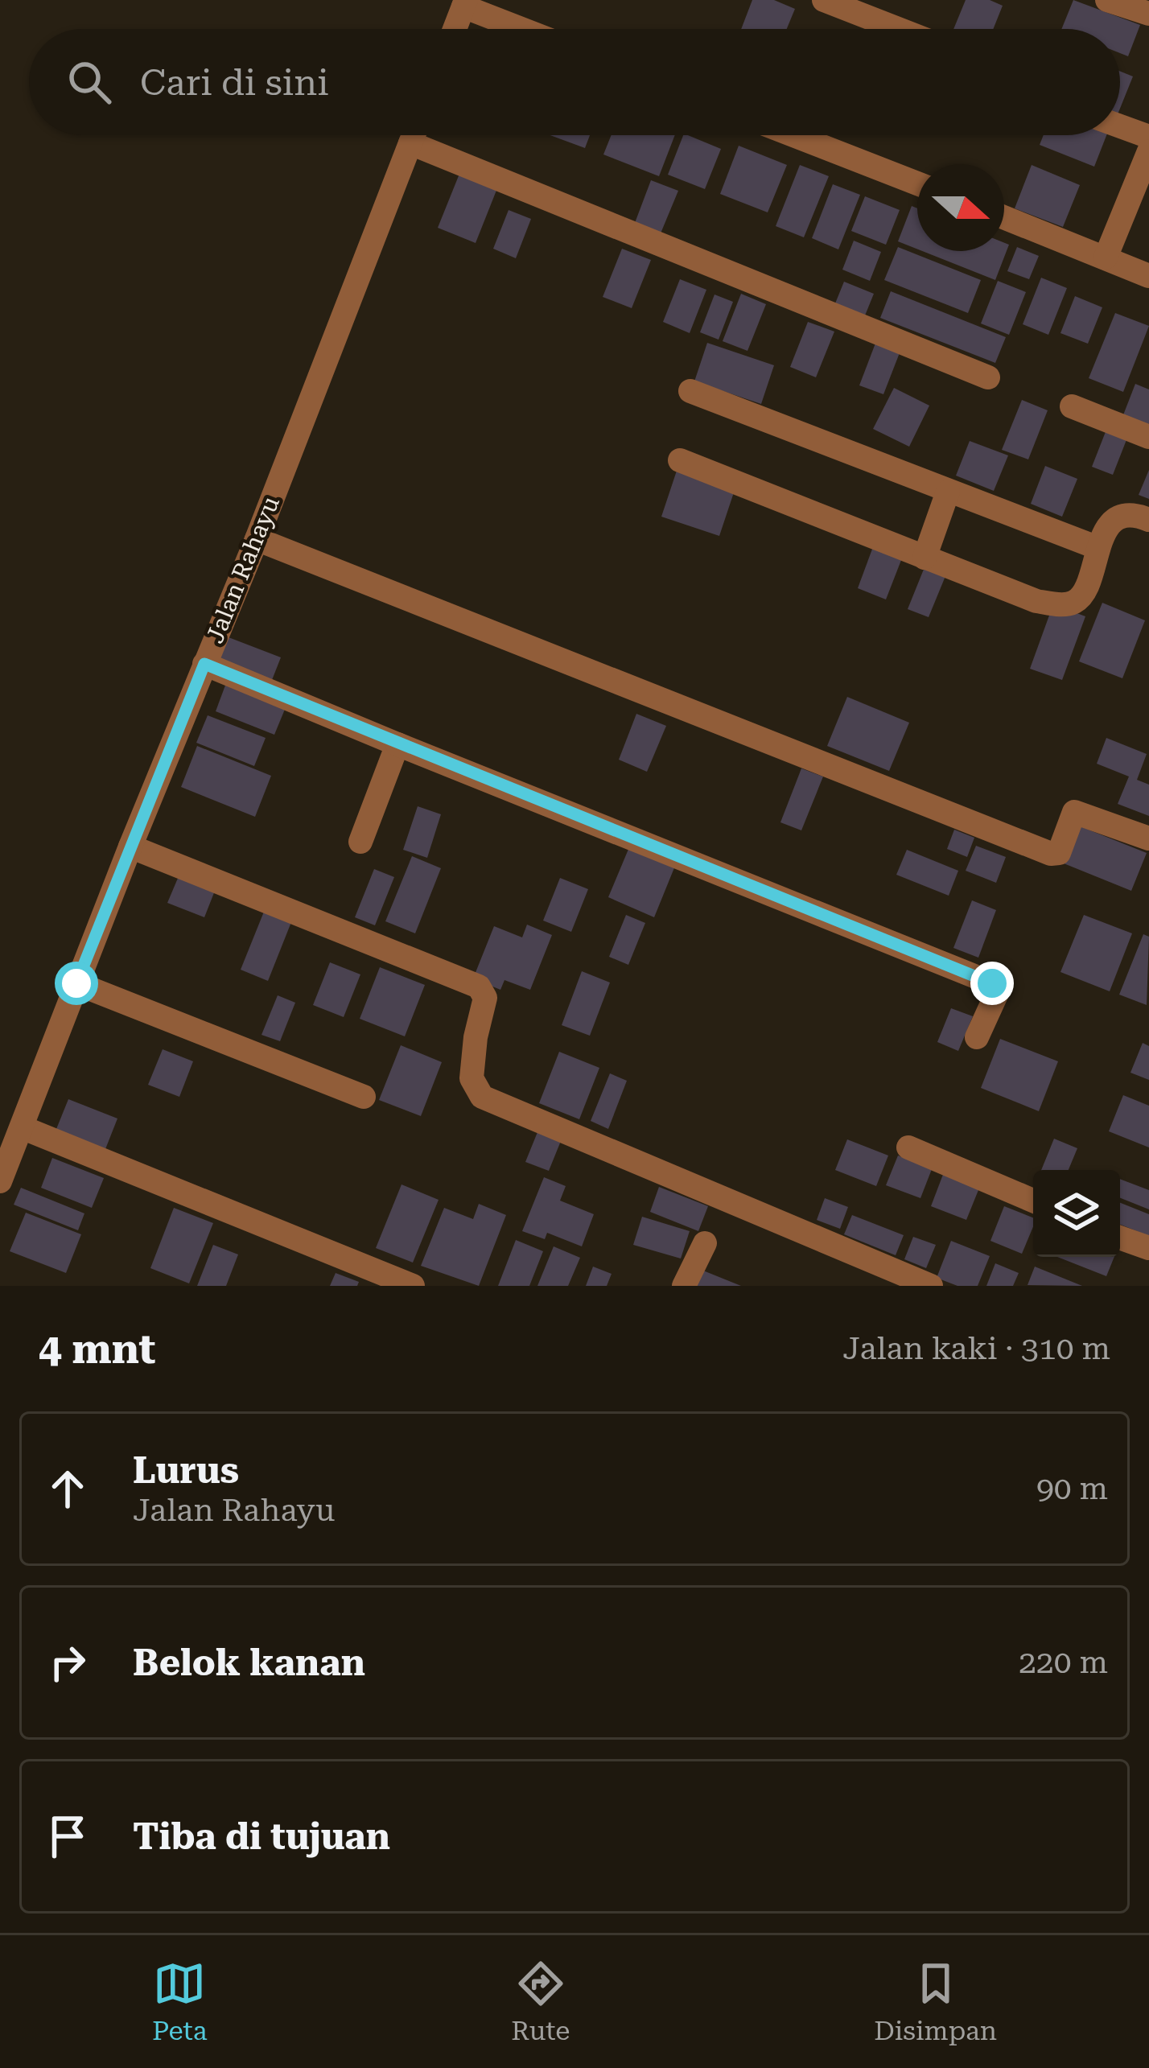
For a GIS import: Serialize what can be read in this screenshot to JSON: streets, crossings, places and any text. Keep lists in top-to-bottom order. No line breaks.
{"streets":{"street":["Jalan Rahayu"]},"north":"right","page":{"search":"Cari di sini","heading":["4 mnt","Jalan kaki · 310 m"],"list":[["Lurus","Jalan Rahayu","90 m"],["Belok kanan","220 m"],"Tiba di tujuan"],"nav":["Peta","Rute","Disimpan"]}}
